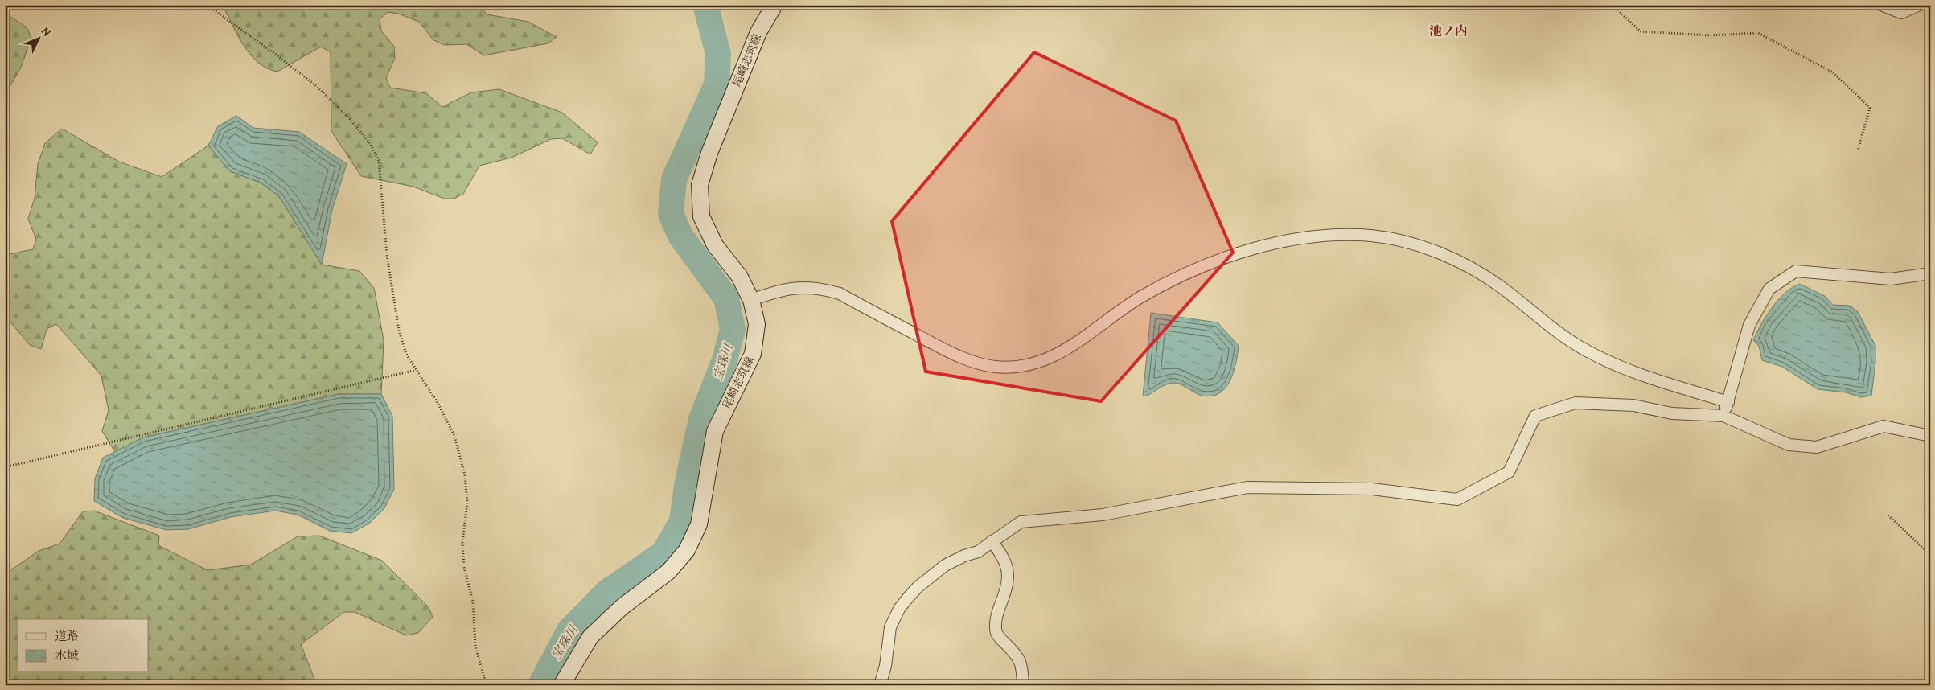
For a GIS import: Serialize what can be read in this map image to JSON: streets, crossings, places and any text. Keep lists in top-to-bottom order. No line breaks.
{"streets":{"main road":["尾崎志筑線"]},"districts":["池ノ内"],"water":["宝珠川"],"legend":["道路","水域"],"north":"top right"}
